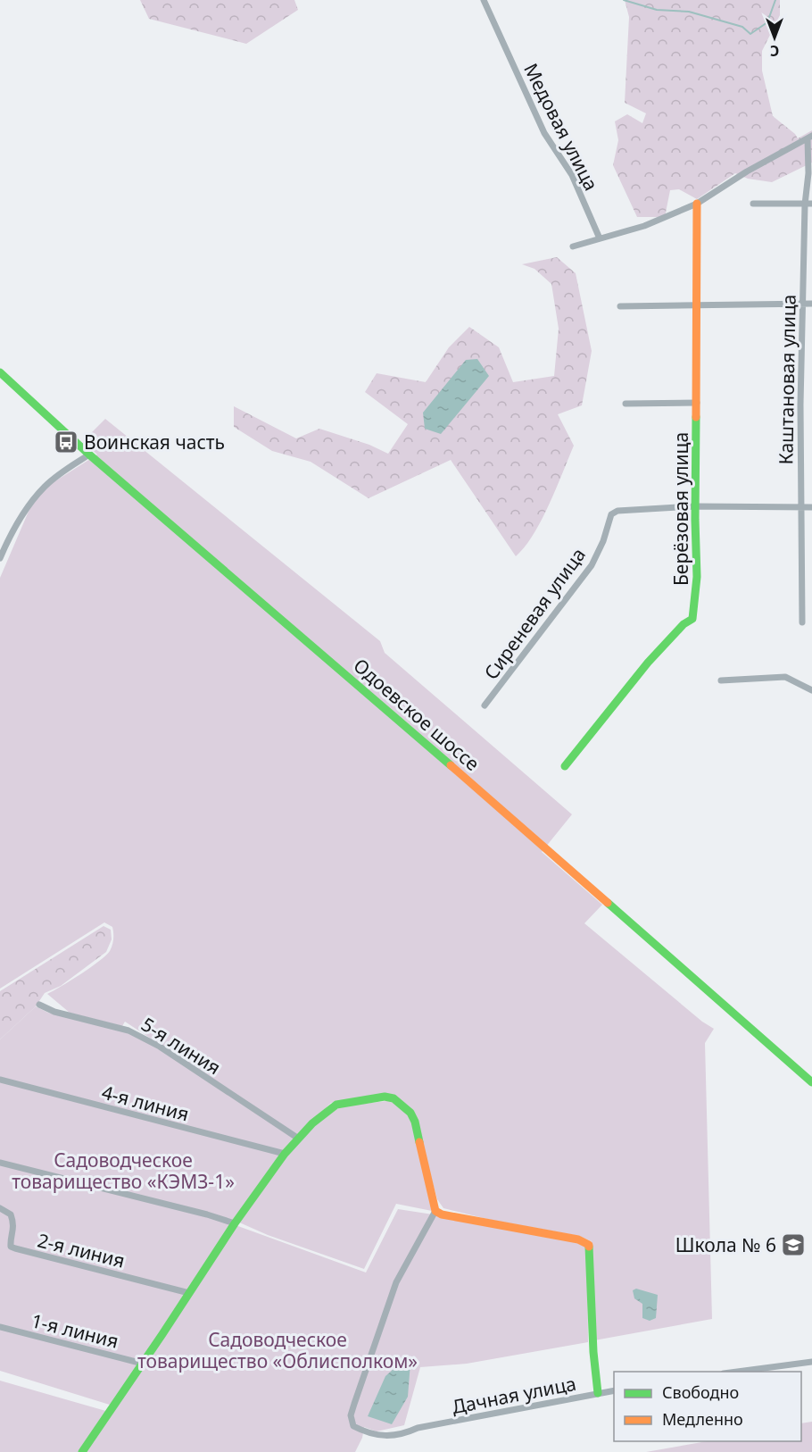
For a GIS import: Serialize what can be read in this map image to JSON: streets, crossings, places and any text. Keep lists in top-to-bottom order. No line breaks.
{"streets":{"street":["Медовая улица","Каштановая улица","Берёзовая улица","Сиреневая улица","Одоевское шоссе","5-я линия","4-я линия","2-я линия","1-я линия","Дачная улица"]},"crossings":[["Каштановая улица","Сиреневая улица"],["Берёзовая улица","Сиреневая улица"]],"parks":["Садоводческое товарищество «КЭМЗ-1»","Садоводческое товарищество «Облисполком»"],"places":{"bus stop":["Воинская часть"],"school or university":["Школа № 6"]},"legend":["Свободно","Медленно"],"north":"bottom"}
